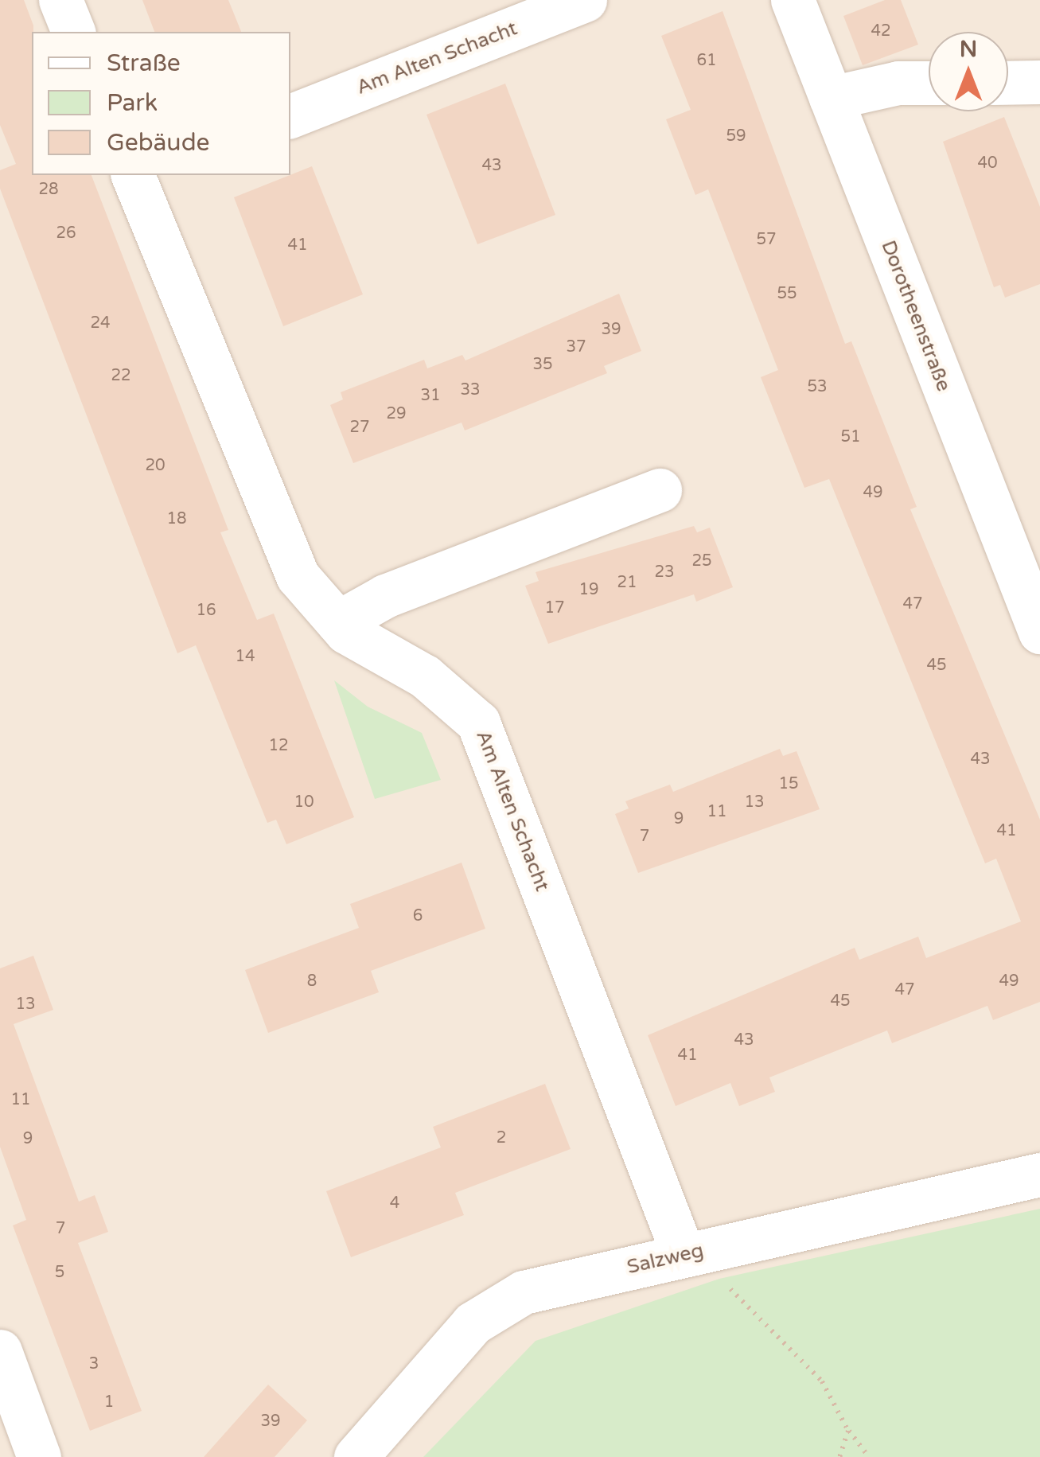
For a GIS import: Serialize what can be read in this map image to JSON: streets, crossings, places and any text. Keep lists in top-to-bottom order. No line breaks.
{"streets":{"street":["Am Alten Schacht","Dorotheenstraße","Salzweg"]},"crossings":[["Am Alten Schacht","Salzweg"]],"house_numbers":["42","61","59","40","43","28","26","57","41","55","24","39","37","35","22","53","33","31","29","27","51","20","49","18","25","23","21","19","47","17","16","14","45","12","43","15","10","13","11","9","41","7","6","8","49","47","45","13","43","41","11","2","9","4","7","5","3","1","39"],"legend":["Straße","Park","Gebäude"],"north":"top"}
